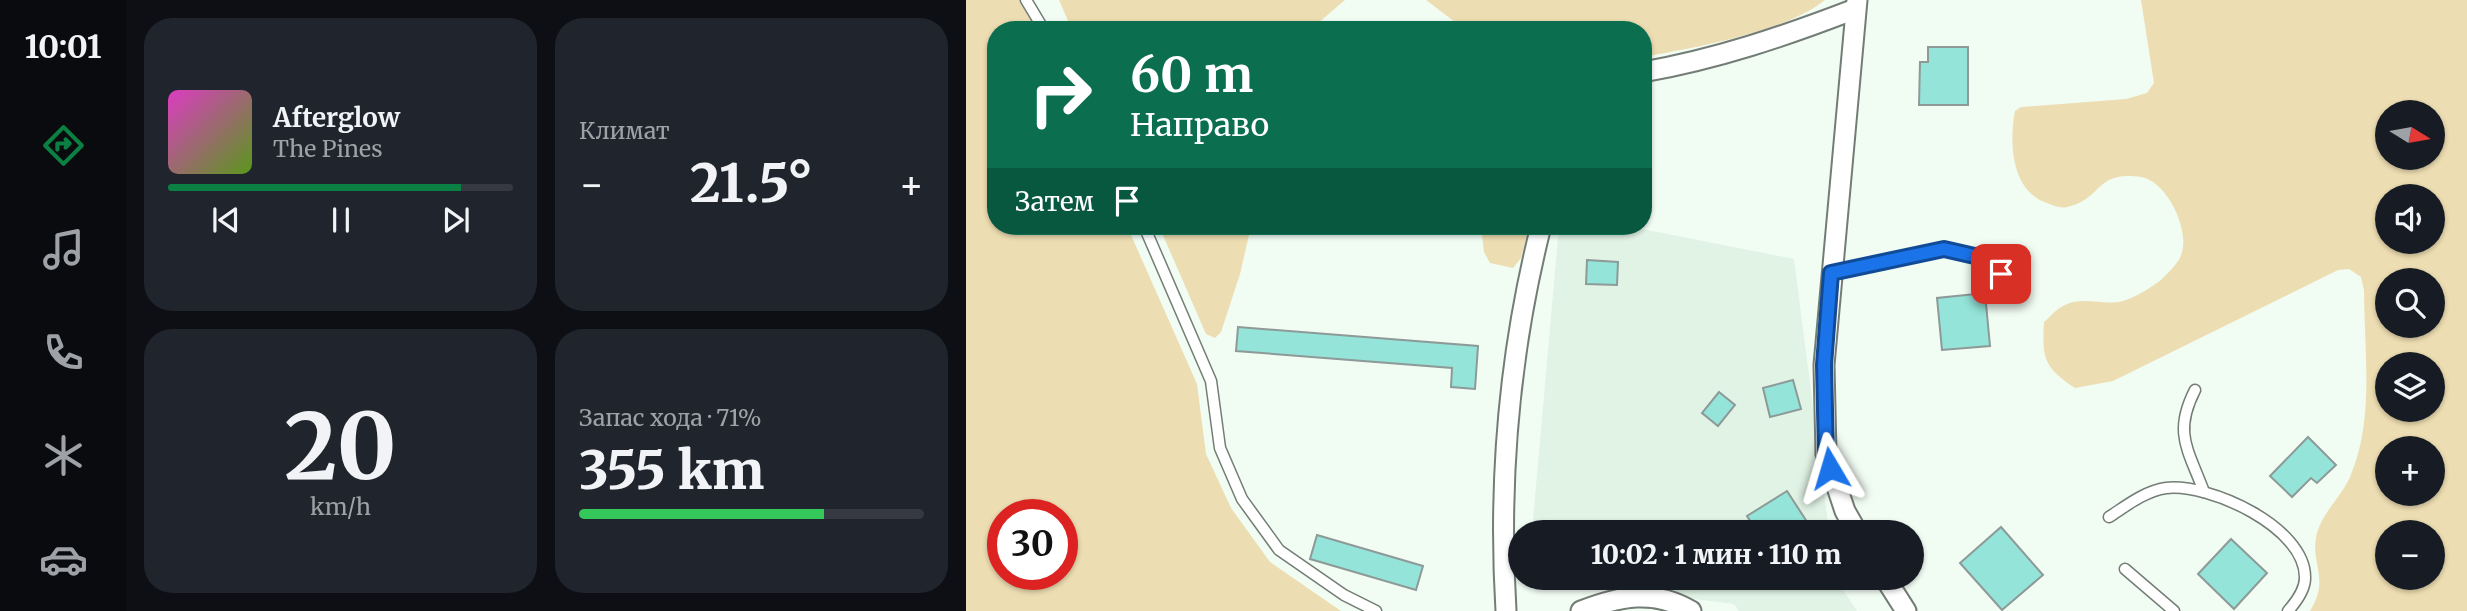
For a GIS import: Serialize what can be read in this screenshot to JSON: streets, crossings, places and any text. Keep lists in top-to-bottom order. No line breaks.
{"north":"right","page":{"tabs":"10:01","tile":["Климат",["20","km/h"],["Запас хода · 71%","355 km"]],"turn":["60 m","Направо"],"song":["Afterglow","The Pines"],"map_buttons":["+","−"],"heat":["−","21.5°","+"],"then":"Затем","limit":"30","trip":"10:02 · 1 мин · 110 m"}}
